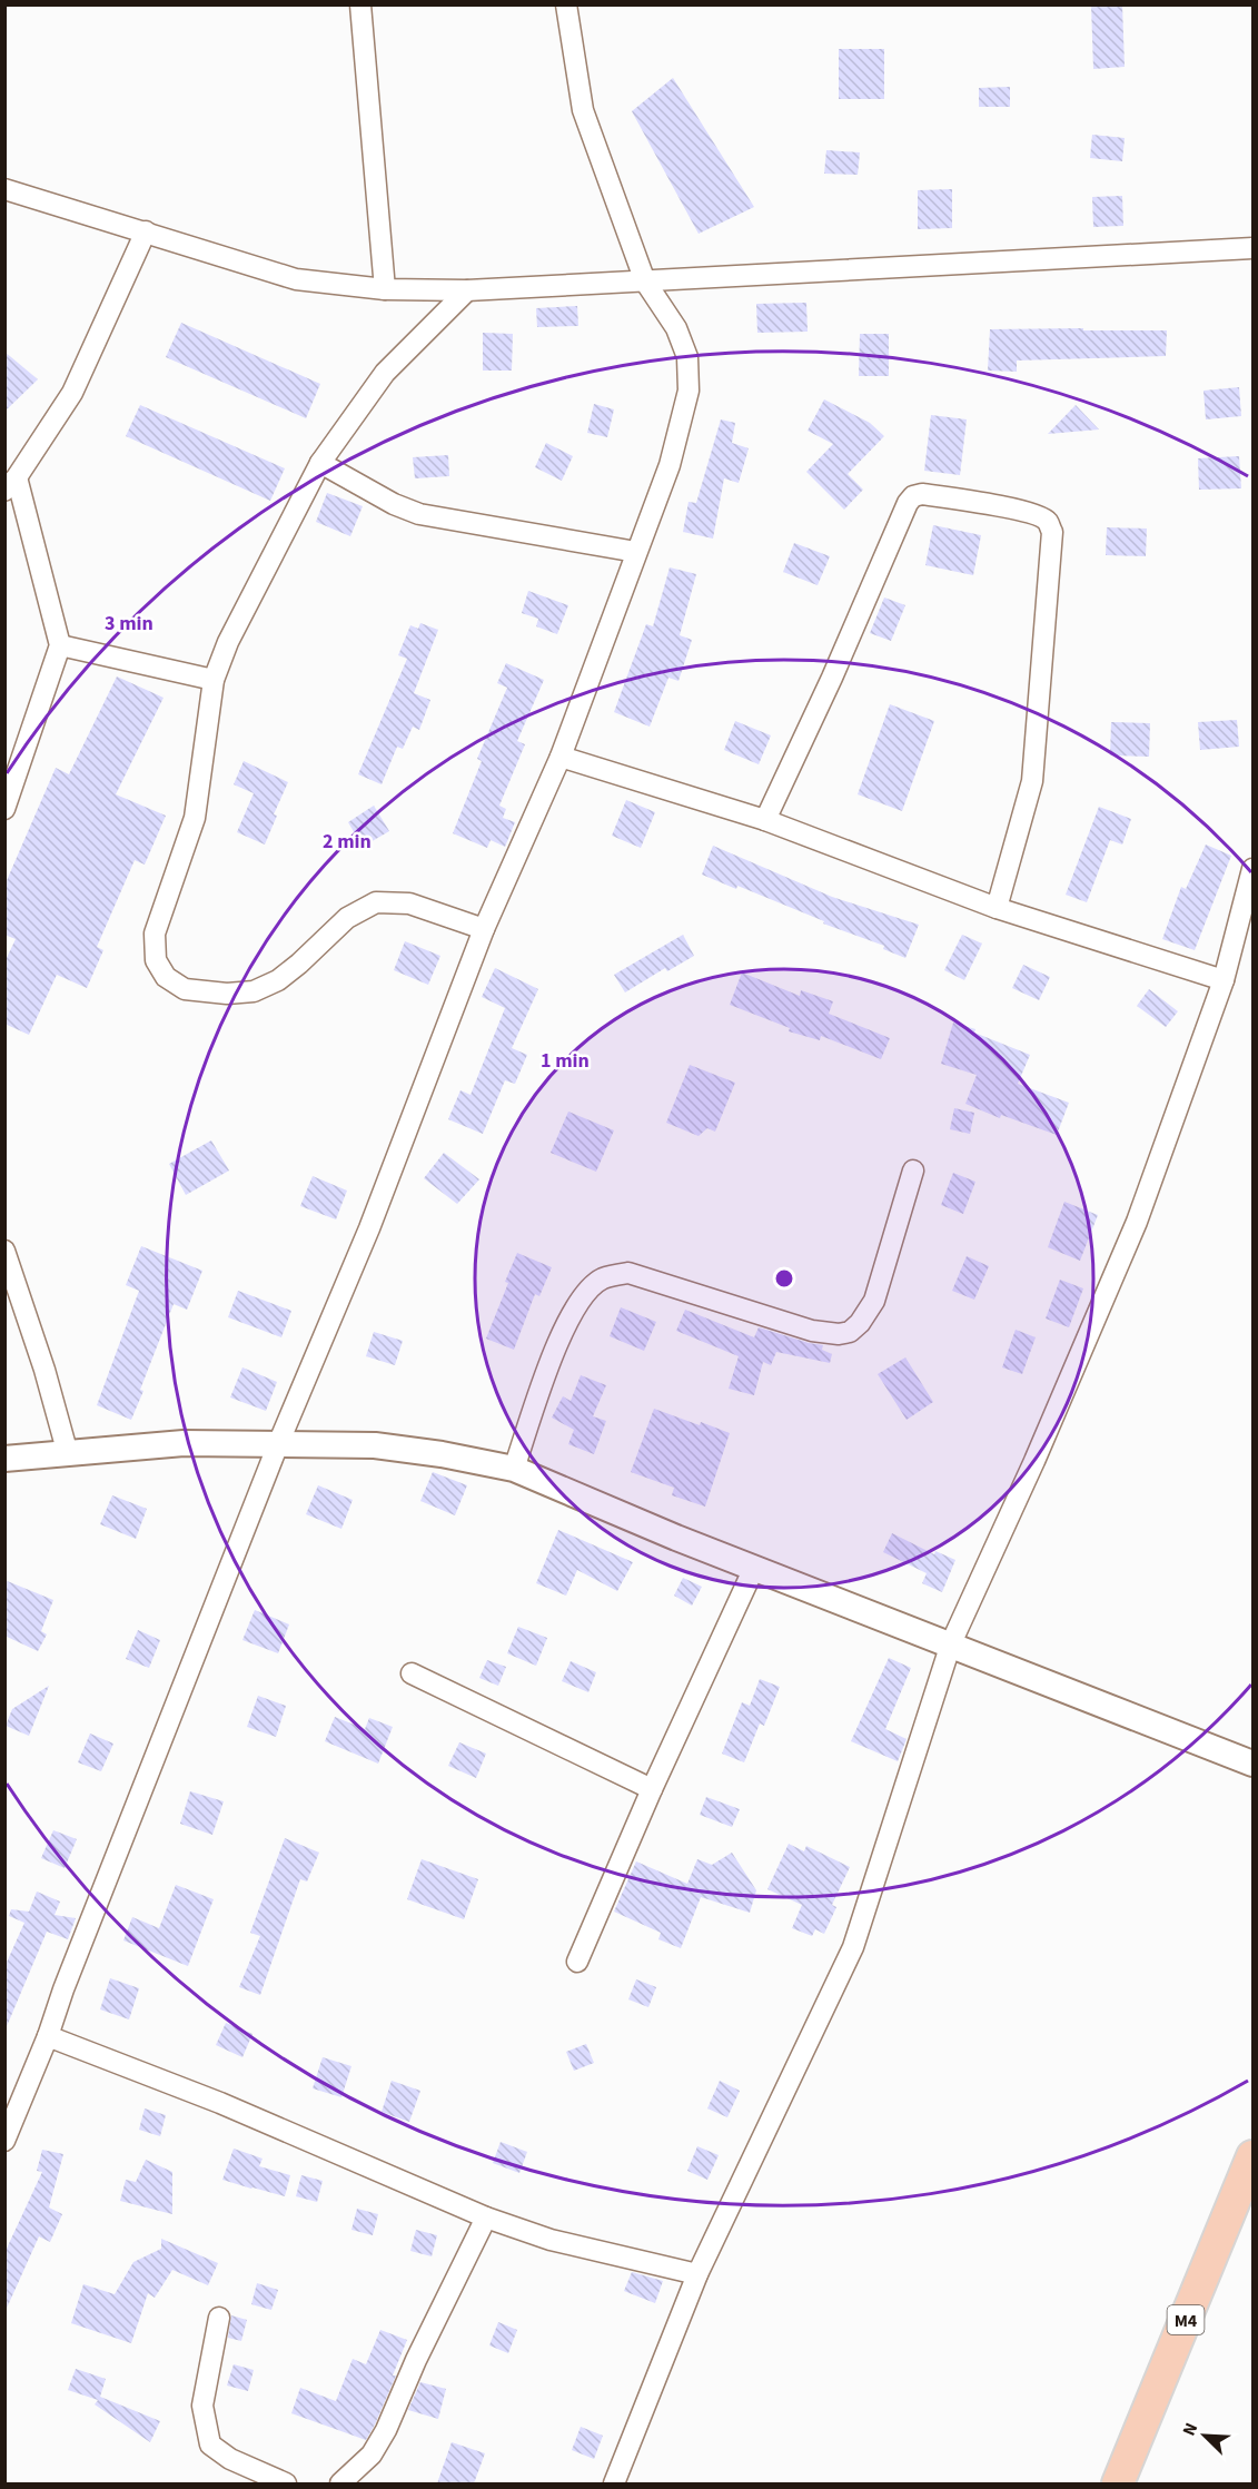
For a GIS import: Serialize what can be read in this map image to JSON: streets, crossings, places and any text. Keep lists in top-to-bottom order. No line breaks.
{"streets":{"main road":["M4"]},"north":"top left","rings":["3 min","2 min","1 min"]}
